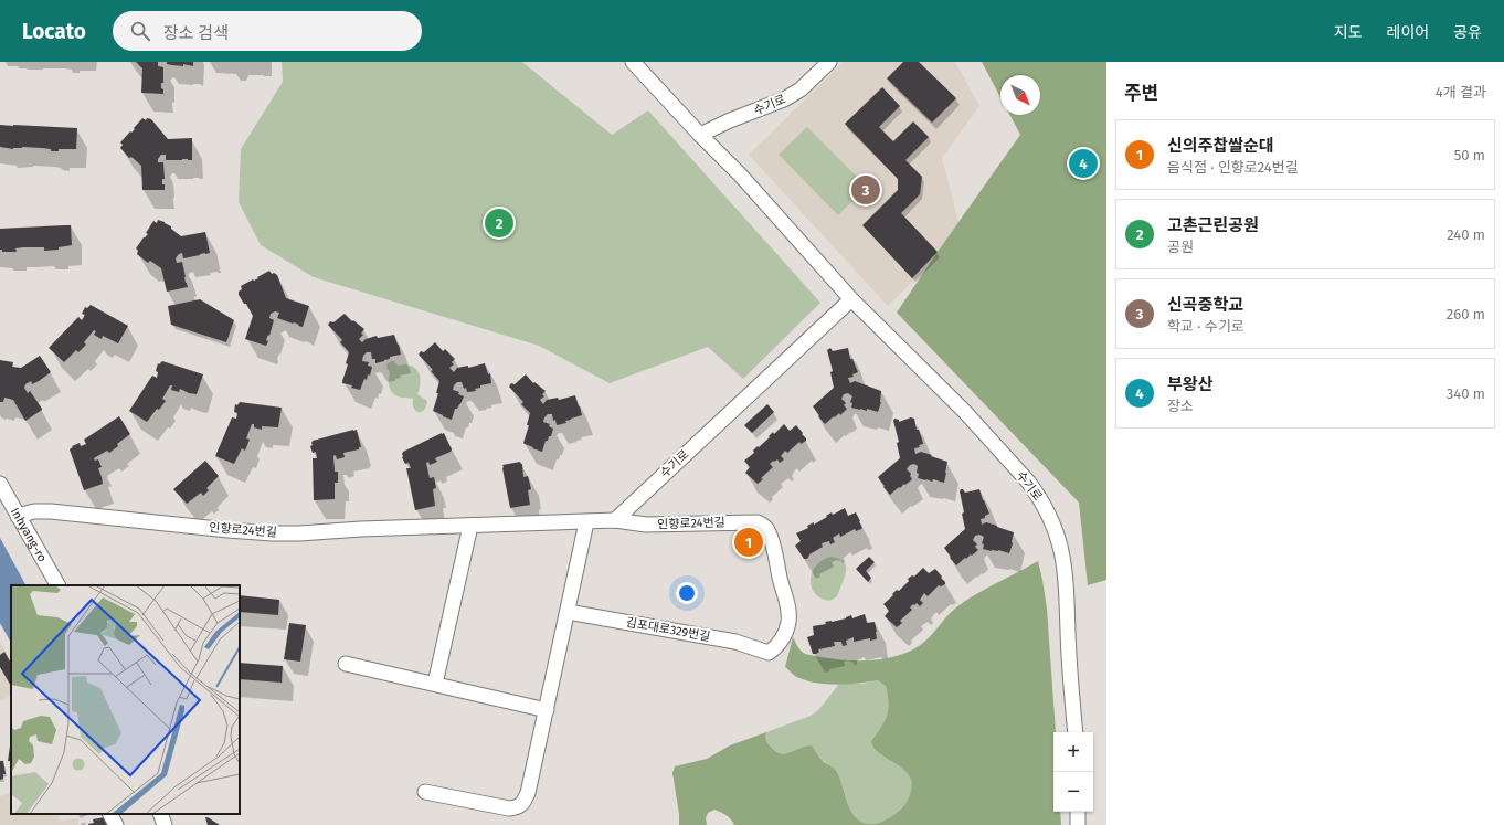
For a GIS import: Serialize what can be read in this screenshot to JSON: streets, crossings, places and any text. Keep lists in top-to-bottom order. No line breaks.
{"streets":{"street":["수기로","인향로24번길","Inhyang-ro","김포대로329번길"]},"crossings":[["수기로","인향로24번길"],["인향로24번길","Inhyang-ro"],["인향로24번길","김포대로329번길"]],"north":"bottom right","page":{"header":"Locato","search":"장소 검색","nav":["지도","레이어","공유"],"heading":["주변","4개 결과"],"list":[{"mark":"1","name":"신의주찹쌀순대","note":"음식점 · 인향로24번길","value":"50 m"},{"mark":"2","name":"고촌근린공원","note":"공원","value":"240 m"},{"mark":"3","name":"신곡중학교","note":"학교 · 수기로","value":"260 m"},{"mark":"4","name":"부왕산","note":"장소","value":"340 m"}],"pins":["4","3","2","1"],"map_buttons":["+","−"]}}
